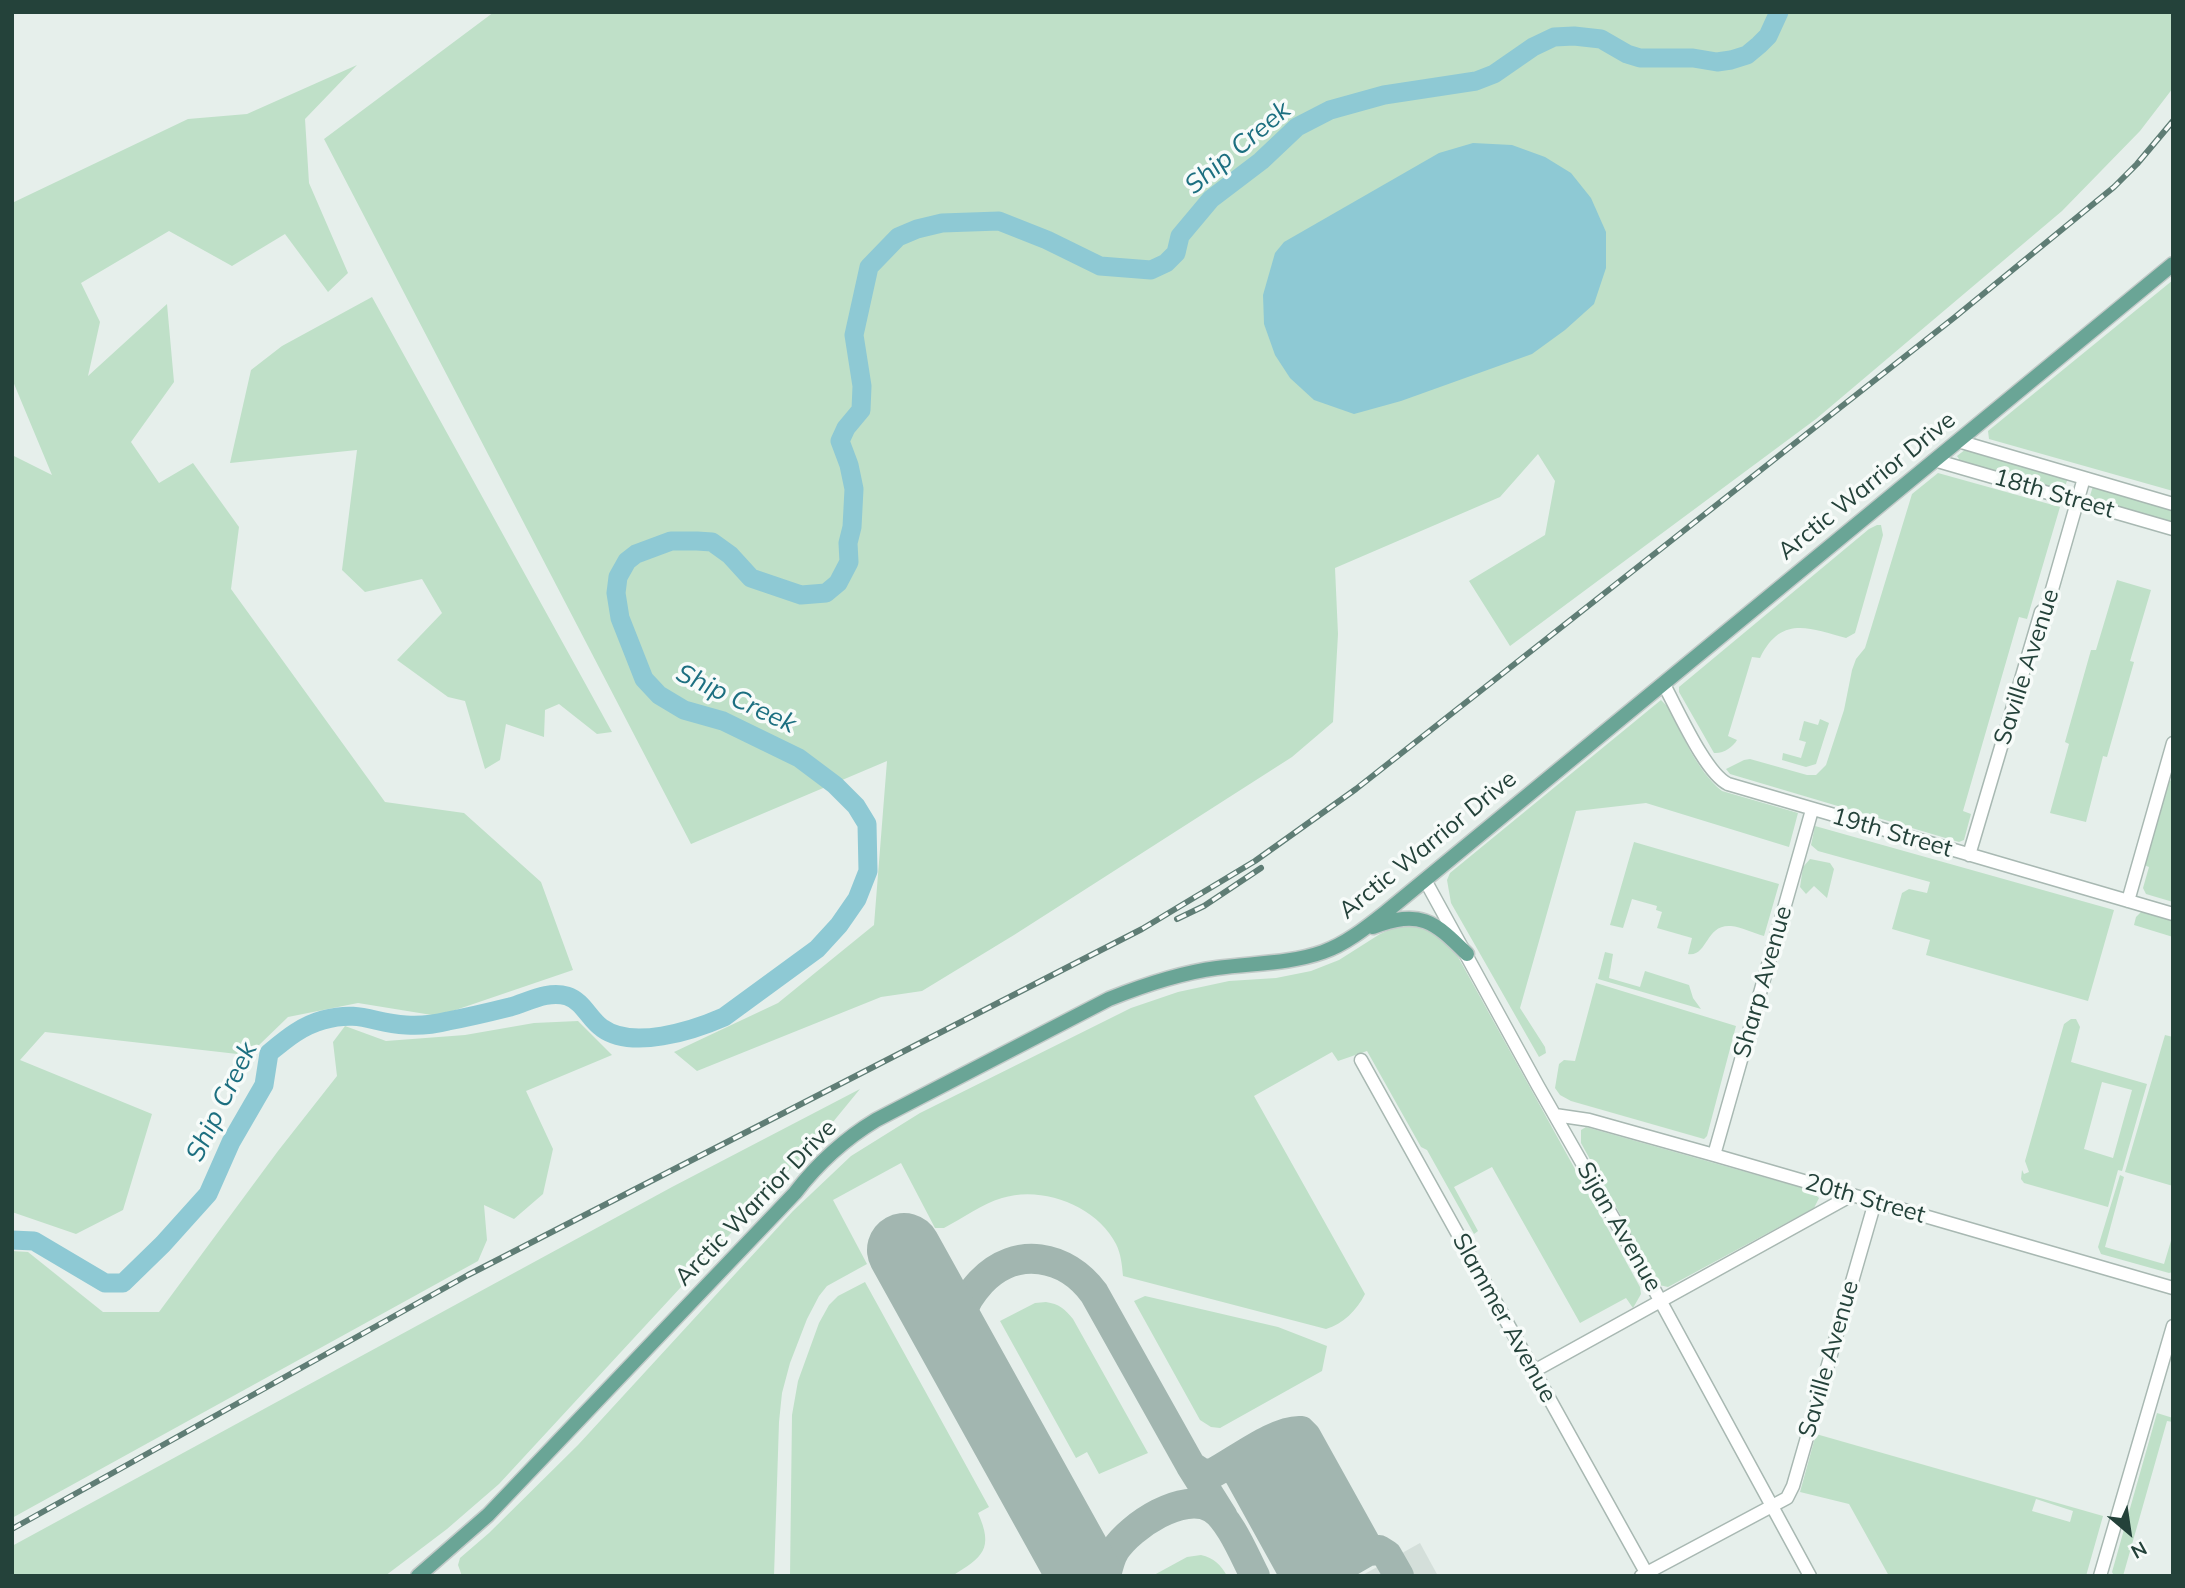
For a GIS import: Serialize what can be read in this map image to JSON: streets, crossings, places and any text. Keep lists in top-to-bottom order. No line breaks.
{"streets":{"main road":["Arctic Warrior Drive"],"street":["18th Street","Saville Avenue","19th Street","Sharp Avenue","20th Street","Sijan Avenue","Slammer Avenue"]},"crossings":[["Arctic Warrior Drive","18th Street"],["Arctic Warrior Drive","19th Street"],["Arctic Warrior Drive","Sijan Avenue"],["18th Street","Saville Avenue"],["Saville Avenue","19th Street"],["Saville Avenue","20th Street"],["Saville Avenue","Sijan Avenue"],["19th Street","Sharp Avenue"],["Sharp Avenue","20th Street"],["20th Street","Sijan Avenue"]],"water":["Ship Creek"],"north":"bottom right"}
